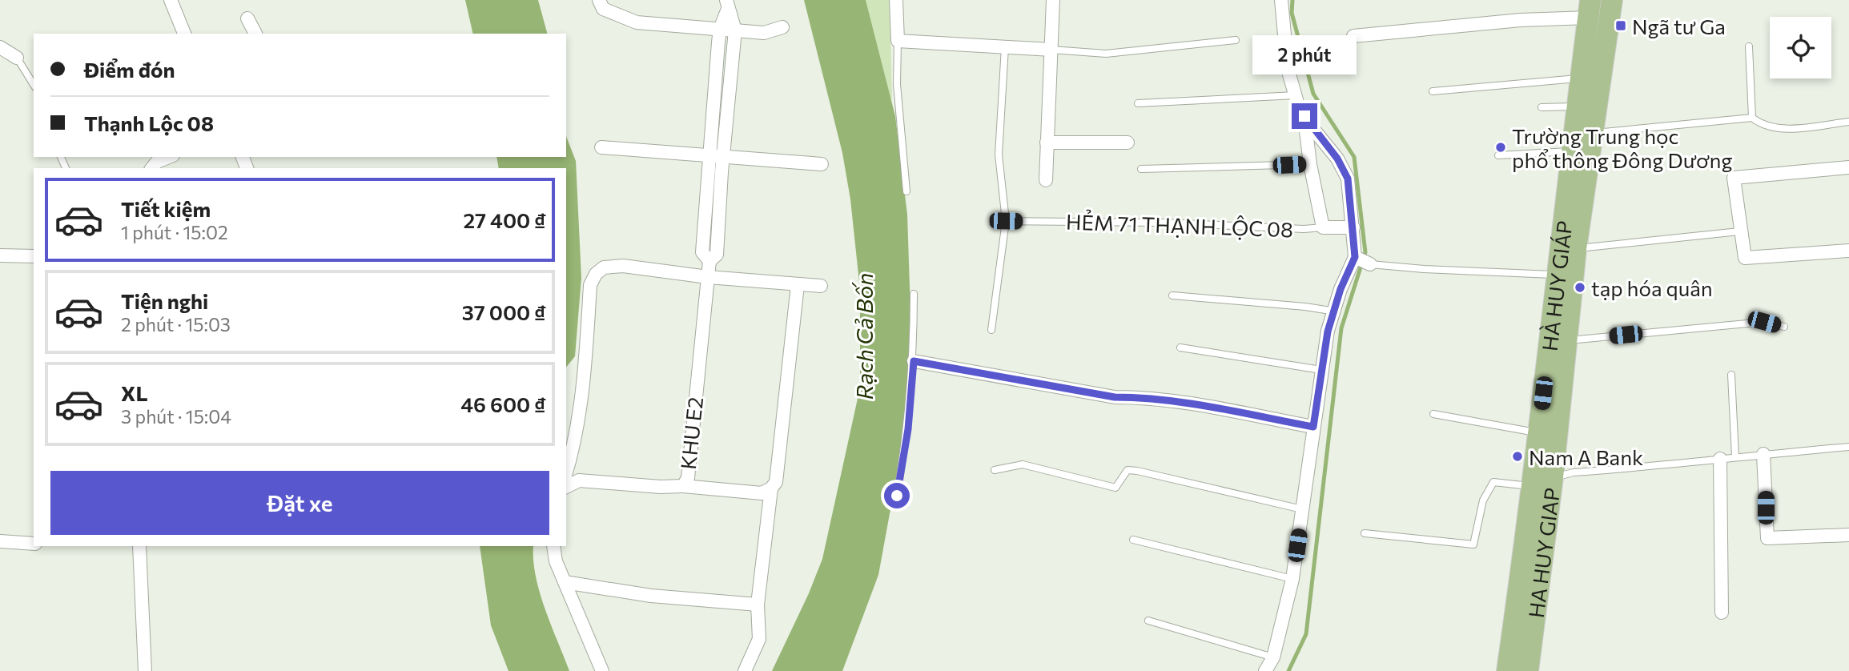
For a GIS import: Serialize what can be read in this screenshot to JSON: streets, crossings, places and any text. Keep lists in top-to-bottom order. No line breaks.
{"streets":{"main road":["HÀ HUY GIÁP","HA HUY GIAP"],"street":["HẺM 71 THẠNH LỘC 08","KHU E2"]},"crossings":[["HÀ HUY GIÁP","HA HUY GIAP"]],"water":["Rạch Cả Bốn"],"places":{"transit":["Ngã tư Ga"],"other":["Trường Trung học phổ thông Đông Dương","tạp hóa quân","Nam A Bank"]},"page":{"banner":["Điểm đón","Thạnh Lộc 08"],"bubble":"2 phút","list":[{"name":"Tiết kiệm","note":"1 phút · 15:02","value":"27 400 ₫"},{"name":"Tiện nghi","note":"2 phút · 15:03","value":"37 000 ₫"},{"name":"XL","note":"3 phút · 15:04","value":"46 600 ₫"}],"buttons":"Đặt xe"}}
